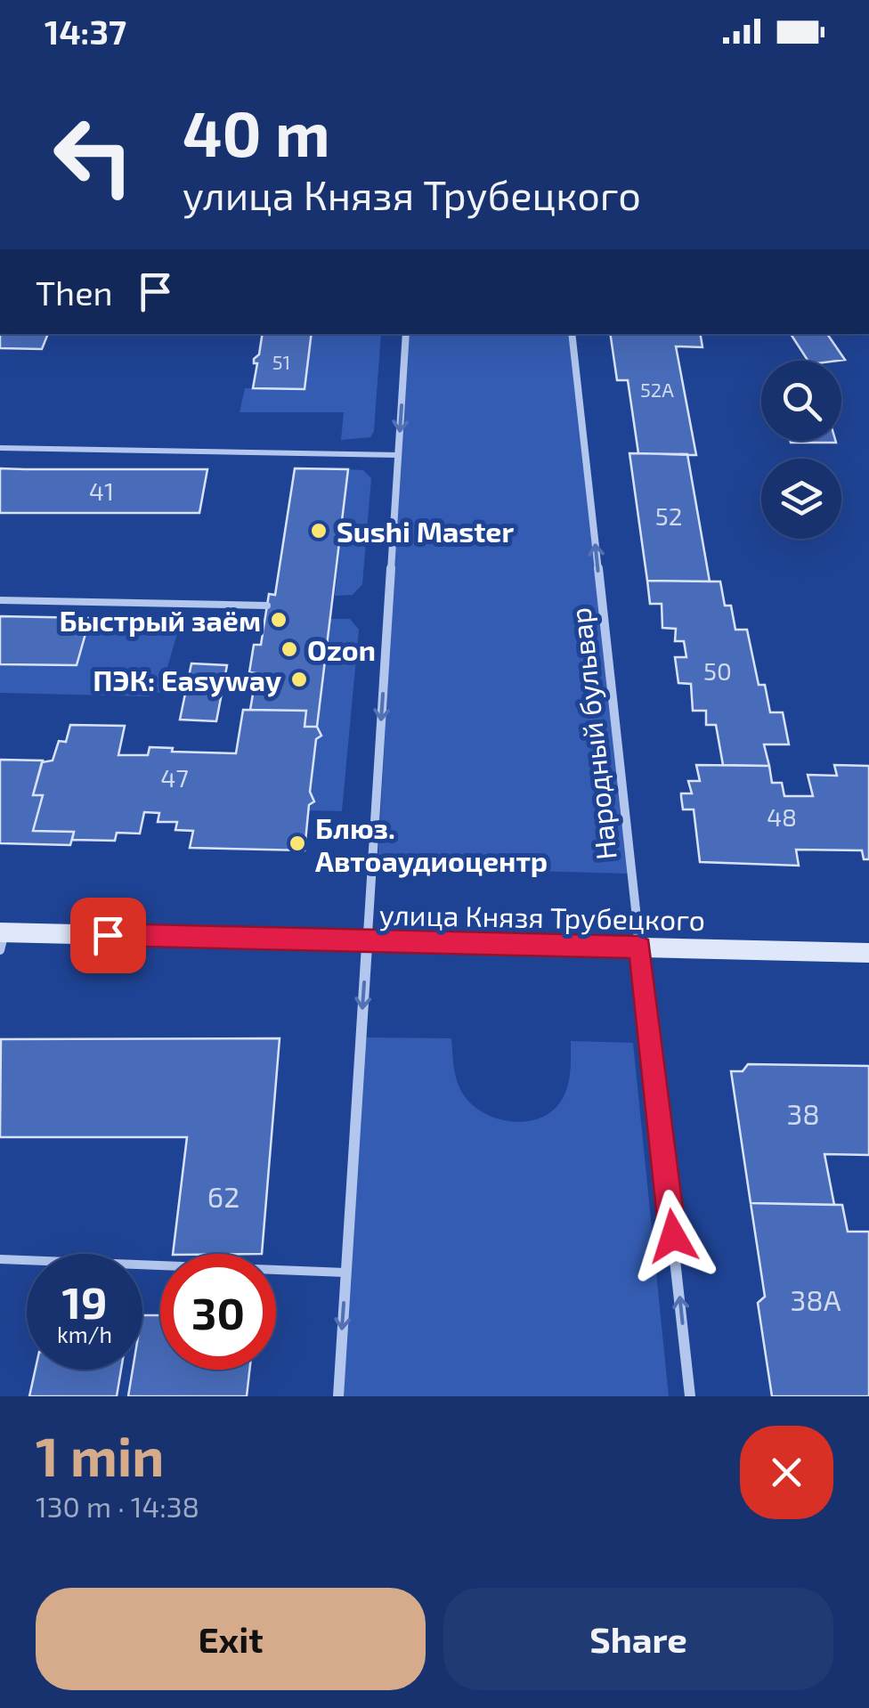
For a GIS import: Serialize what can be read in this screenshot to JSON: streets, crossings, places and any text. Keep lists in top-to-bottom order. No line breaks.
{"streets":{"street":["Народный бульвар","улица Князя Трубецкого"]},"crossings":[["Народный бульвар","улица Князя Трубецкого"]],"one_way":["Народный бульвар"],"places":["Sushi Master","Быстрый заём","Ozon","ПЭК: Easyway","Блюз. Автоаудиоцентр"],"house_numbers":["51","52А","41","52","50","47","48","38","62","38А"],"page":{"status":"14:37","turn":["40 m","улица Князя Трубецкого"],"then":"Then","speed":"19 km/h","limit":"30","heading":["1 min","130 m · 14:38"],"buttons":["Exit","Share"]}}
